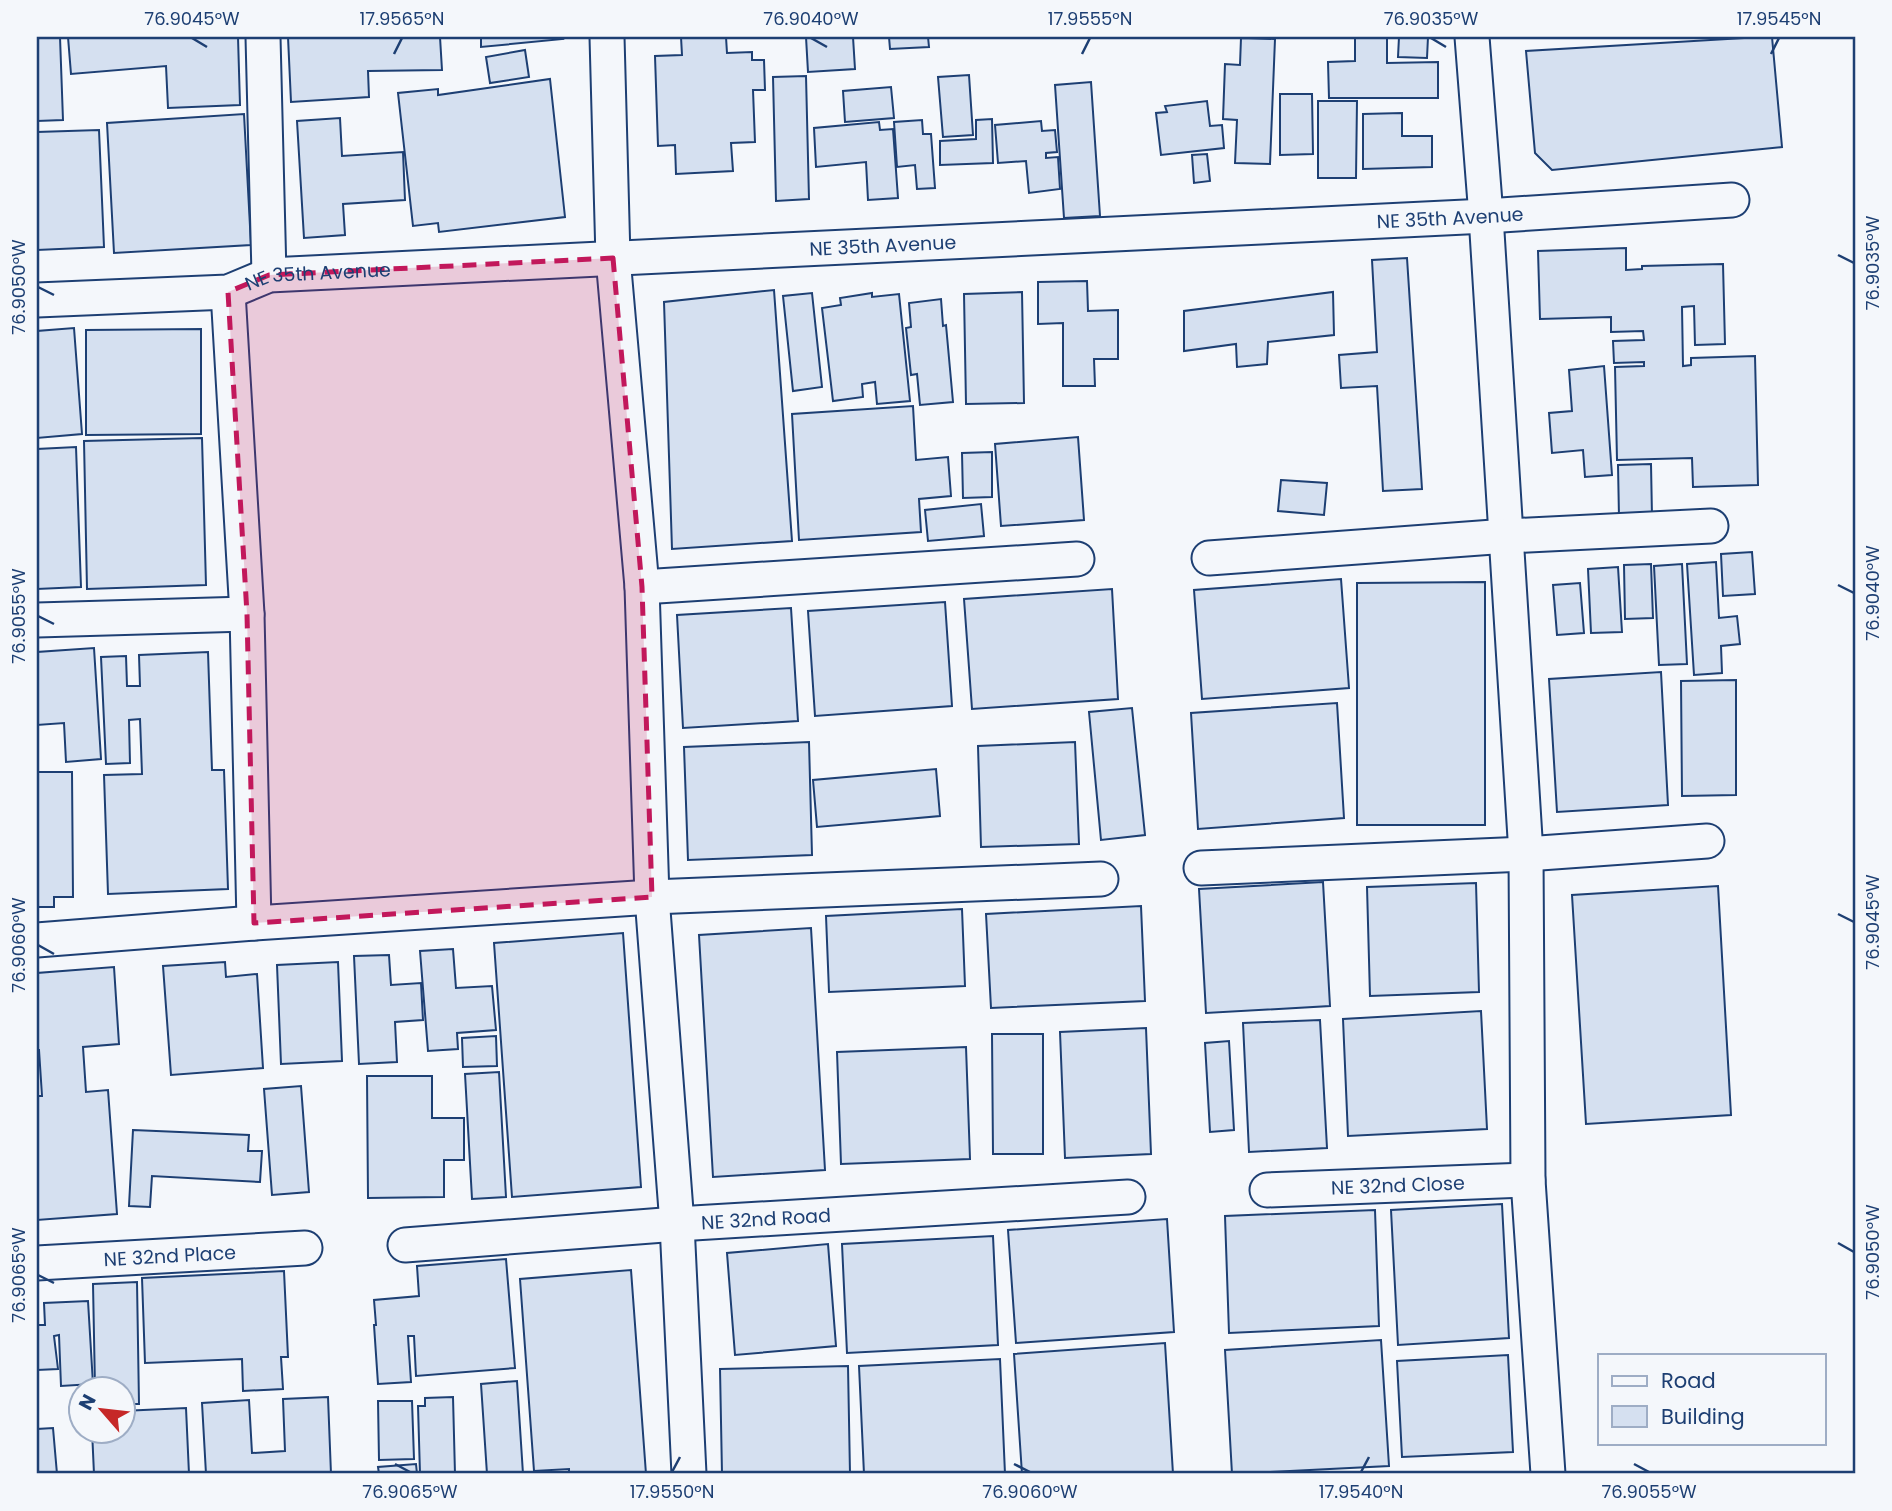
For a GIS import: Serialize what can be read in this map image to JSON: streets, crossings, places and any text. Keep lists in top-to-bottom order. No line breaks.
{"streets":{"street":["NE 35th Avenue","NE 32nd Close","NE 32nd Road","NE 32nd Place"]},"legend":["Road","Building"],"north":"top left","coordinates":["76.9045°W","17.9565°N","76.9040°W","17.9555°N","76.9035°W","17.9545°N","76.9050°W","76.9055°W","76.9060°W","76.9065°W","17.9550°N","17.9540°N"]}
